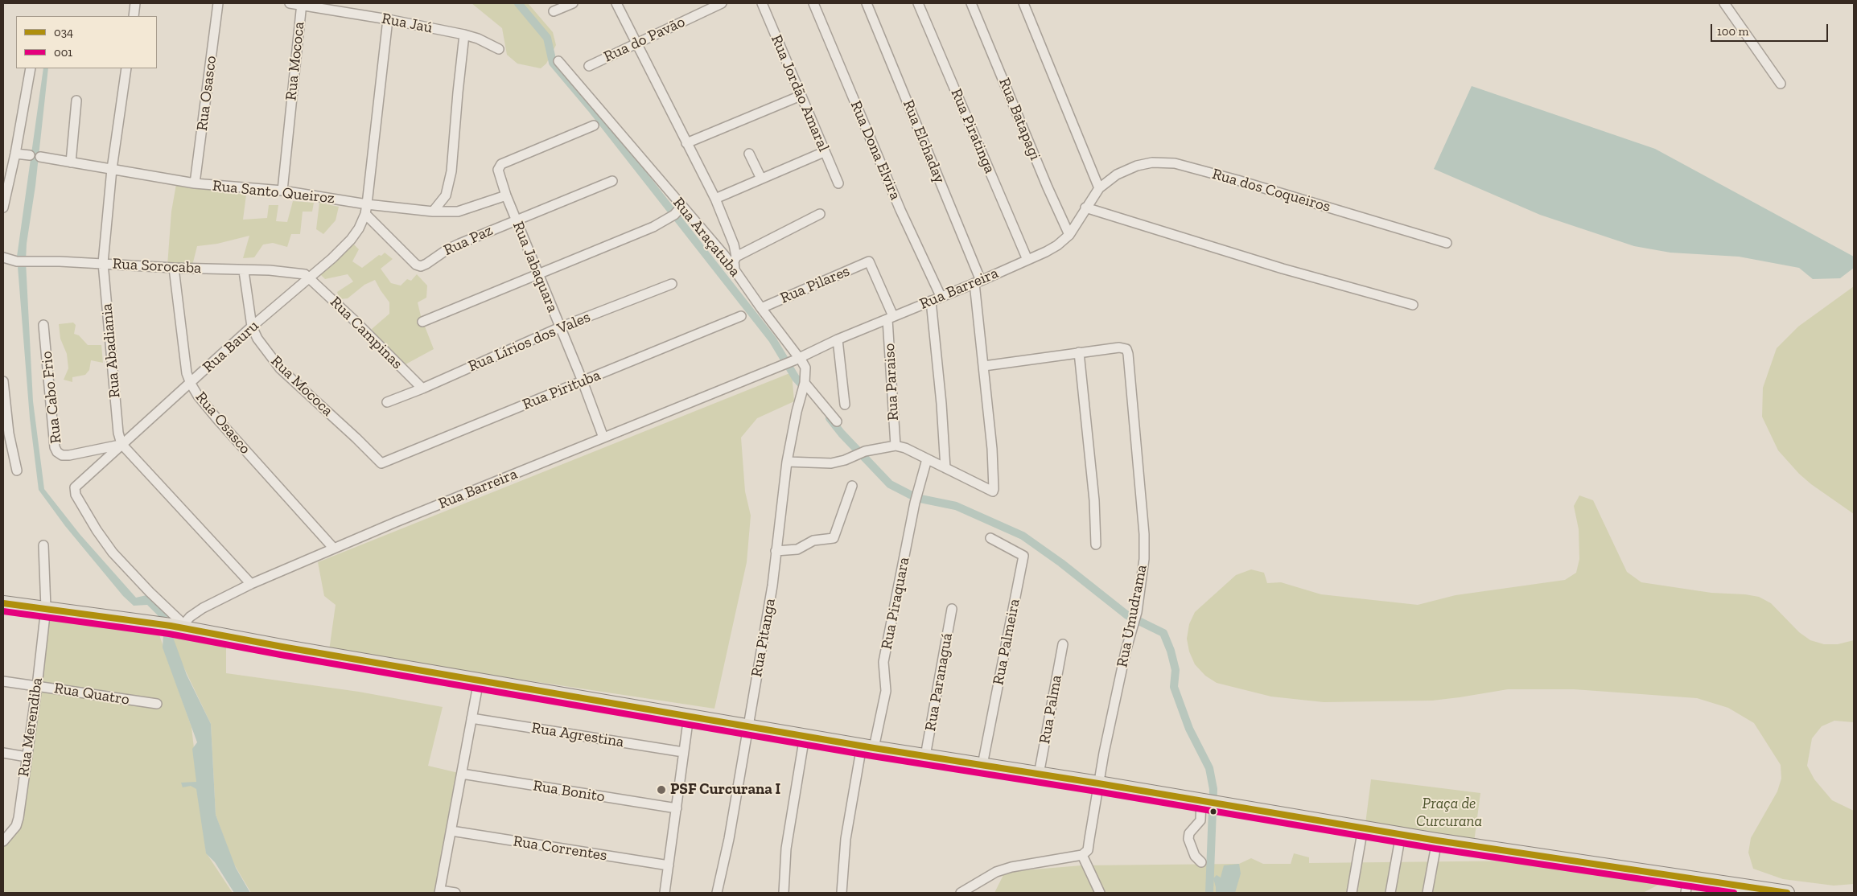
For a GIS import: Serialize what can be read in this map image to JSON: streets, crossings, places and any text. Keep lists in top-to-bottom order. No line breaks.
{"streets":{"street":["Rua Jaú","Rua do Pavão","Rua Mococa","Rua Osasco","Rua Jordão Amaral","Rua Batapagi","Rua Piratinga","Rua Elchaday","Rua Dona Elvira","Rua dos Coqueiros","Rua Santo Queiroz","Rua Araçatuba","Rua Paz","Rua Sorocaba","Rua Jabaquara","Rua Pilares","Rua Barreira","Rua Campinas","Rua Lírios dos Vales","Rua Bauru","Rua Abadiania","Rua Paraiso","Rua Pirituba","Rua Cabo Frio","Rua Piraquara","Rua Umudrama","Rua Pitanga","Rua Palmeira","Rua Paranaguá","Rua Quatro","Rua Palma","Rua Merendiba","Rua Agrestina","Rua Bonito","Rua Correntes"]},"crossings":[["Rua Jaú","Rua Mococa"],["Rua Jaú","Rua Bauru"],["Rua Mococa","Rua Santo Queiroz"],["Rua Mococa","Rua Sorocaba"],["Rua Mococa","Rua Bauru"],["Rua Mococa","Rua Pirituba"],["Rua Osasco","Rua Santo Queiroz"],["Rua Osasco","Rua Sorocaba"],["Rua Osasco","Rua Barreira"],["Rua Osasco","Rua Bauru"],["Rua Batapagi","Rua Barreira"],["Rua Piratinga","Rua Barreira"],["Rua Elchaday","Rua Barreira"],["Rua Dona Elvira","Rua Barreira"],["Rua dos Coqueiros","Rua Barreira"],["Rua Santo Queiroz","Rua Jabaquara"],["Rua Santo Queiroz","Rua Bauru"],["Rua Santo Queiroz","Rua Abadiania"],["Rua Araçatuba","Rua Pilares"],["Rua Araçatuba","Rua Barreira"],["Rua Araçatuba","Rua Pitanga"],["Rua Paz","Rua Jabaquara"],["Rua Paz","Rua Bauru"],["Rua Sorocaba","Rua Campinas"],["Rua Sorocaba","Rua Bauru"],["Rua Sorocaba","Rua Abadiania"],["Rua Jabaquara","Rua Barreira"],["Rua Jabaquara","Rua Lírios dos Vales"],["Rua Jabaquara","Rua Pirituba"],["Rua Pilares","Rua Barreira"],["Rua Pilares","Rua Paraiso"],["Rua Barreira","Rua Bauru"],["Rua Barreira","Rua Paraiso"],["Rua Campinas","Rua Lírios dos Vales"],["Rua Campinas","Rua Bauru"],["Rua Bauru","Rua Abadiania"],["Rua Bauru","Rua Cabo Frio"],["Rua Abadiania","Rua Cabo Frio"],["Rua Quatro","Rua Merendiba"]],"parks":["Praça de Curcurana"],"places":["PSF Curcurana I"],"lines":["transit line 034","transit line 001"],"legend":["034","001"],"scale_bar":"100 m"}
